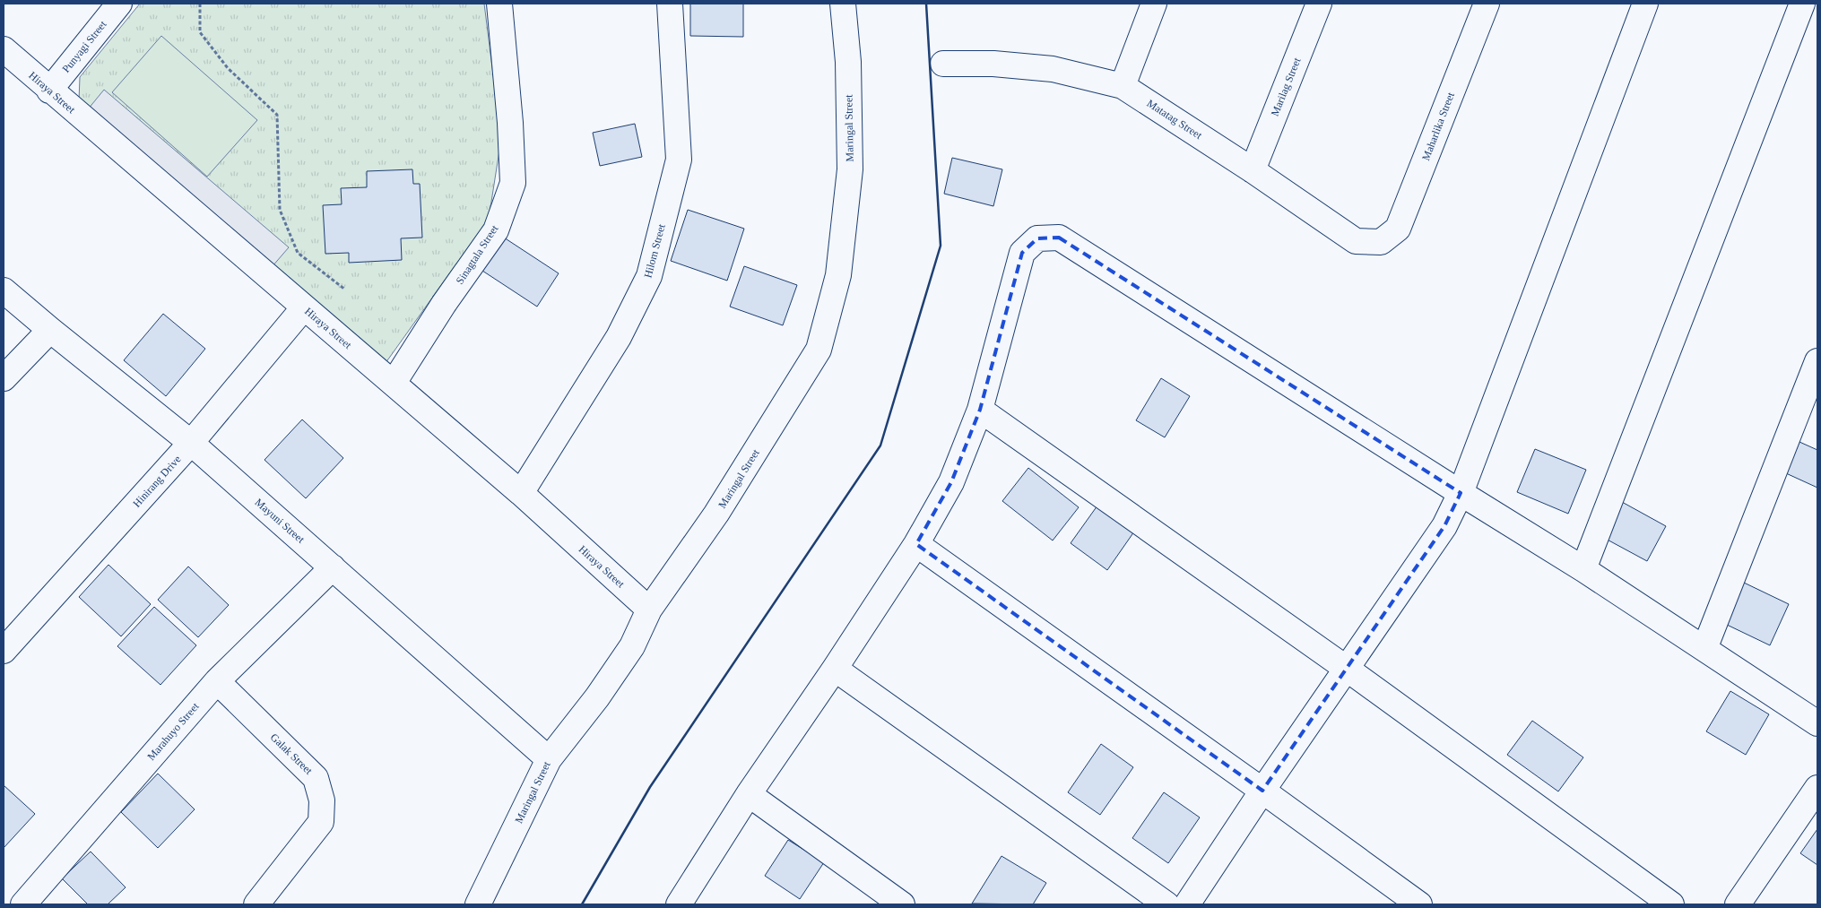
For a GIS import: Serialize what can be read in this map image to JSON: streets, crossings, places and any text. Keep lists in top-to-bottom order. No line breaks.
{"streets":{"street":["Punyagi Street","Marilag Street","Hiraya Street","Matatag Street","Maharlika Street","Maringal Street","Hilom Street","Sinagtala Street","Hinirang Drive","Mayuni Street","Marahuyo Street","Galak Street"]},"crossings":[["Punyagi Street","Hiraya Street"],["Marilag Street","Matatag Street"],["Hiraya Street","Maringal Street"],["Hiraya Street","Hilom Street"],["Hiraya Street","Sinagtala Street"],["Hiraya Street","Hinirang Drive"],["Matatag Street","Maharlika Street"],["Maringal Street","Mayuni Street"],["Hinirang Drive","Mayuni Street"],["Mayuni Street","Marahuyo Street"],["Marahuyo Street","Galak Street"]]}
